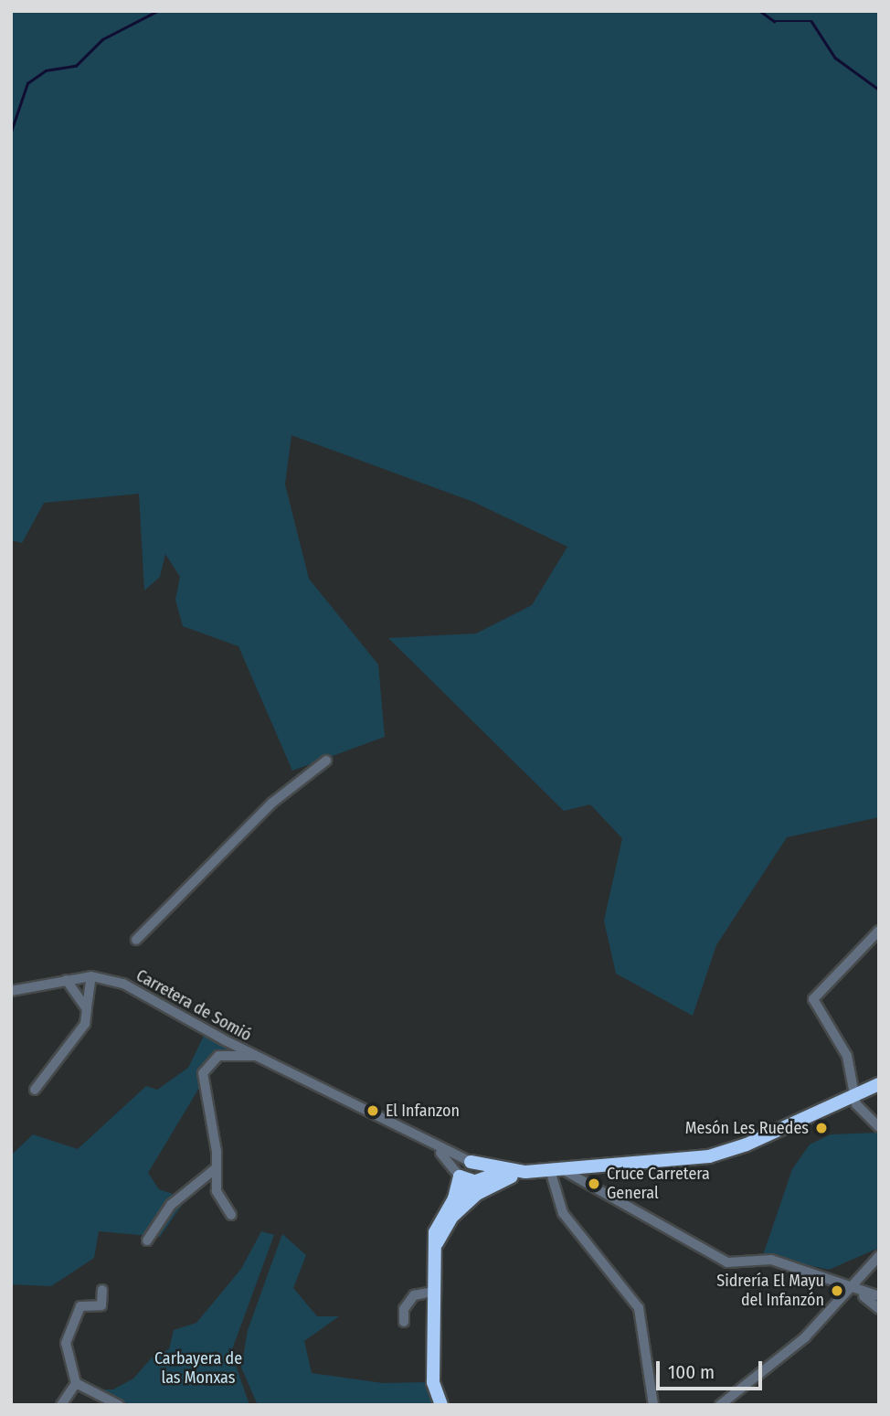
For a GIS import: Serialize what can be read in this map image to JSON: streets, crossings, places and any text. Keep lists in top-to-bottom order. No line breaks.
{"streets":{"street":["Carretera de Somió"]},"parks":["Carbayera de las Monxas"],"places":["El Infanzon","Mesón Les Ruedes","Cruce Carretera General","Sidrería El Mayu del Infanzón"],"scale_bar":"100 m"}
